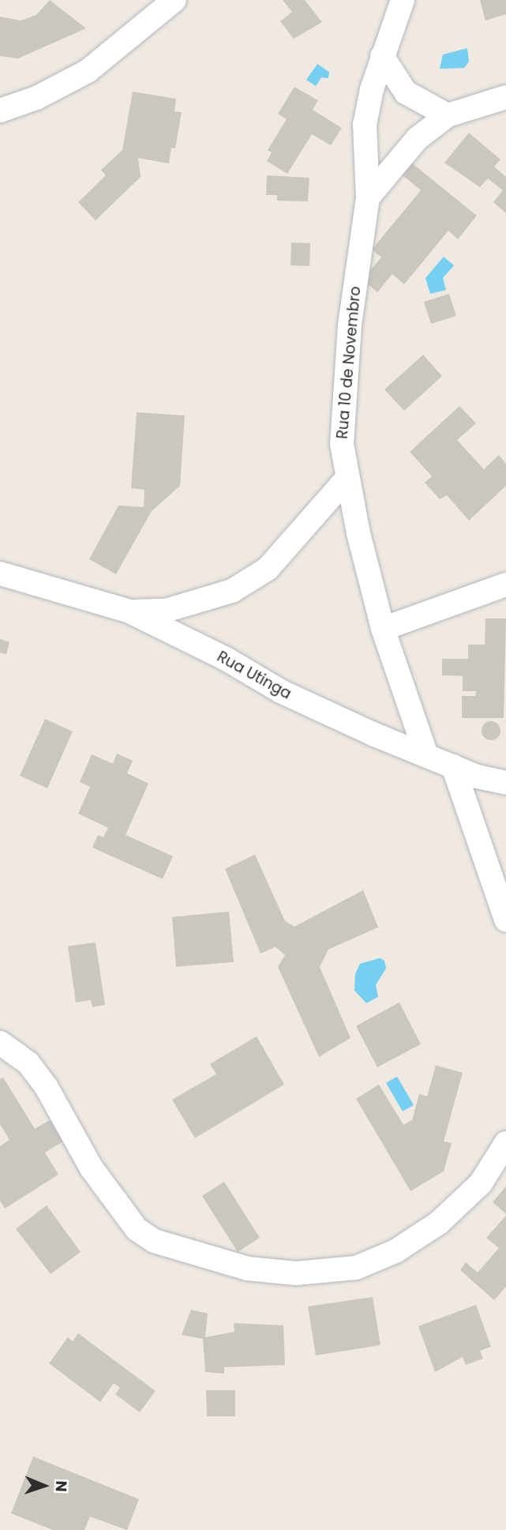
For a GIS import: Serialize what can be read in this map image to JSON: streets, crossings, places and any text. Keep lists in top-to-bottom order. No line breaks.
{"streets":{"street":["Rua 10 de Novembro","Rua Utinga"]},"crossings":[["Rua 10 de Novembro","Rua Utinga"]],"north":"right"}
